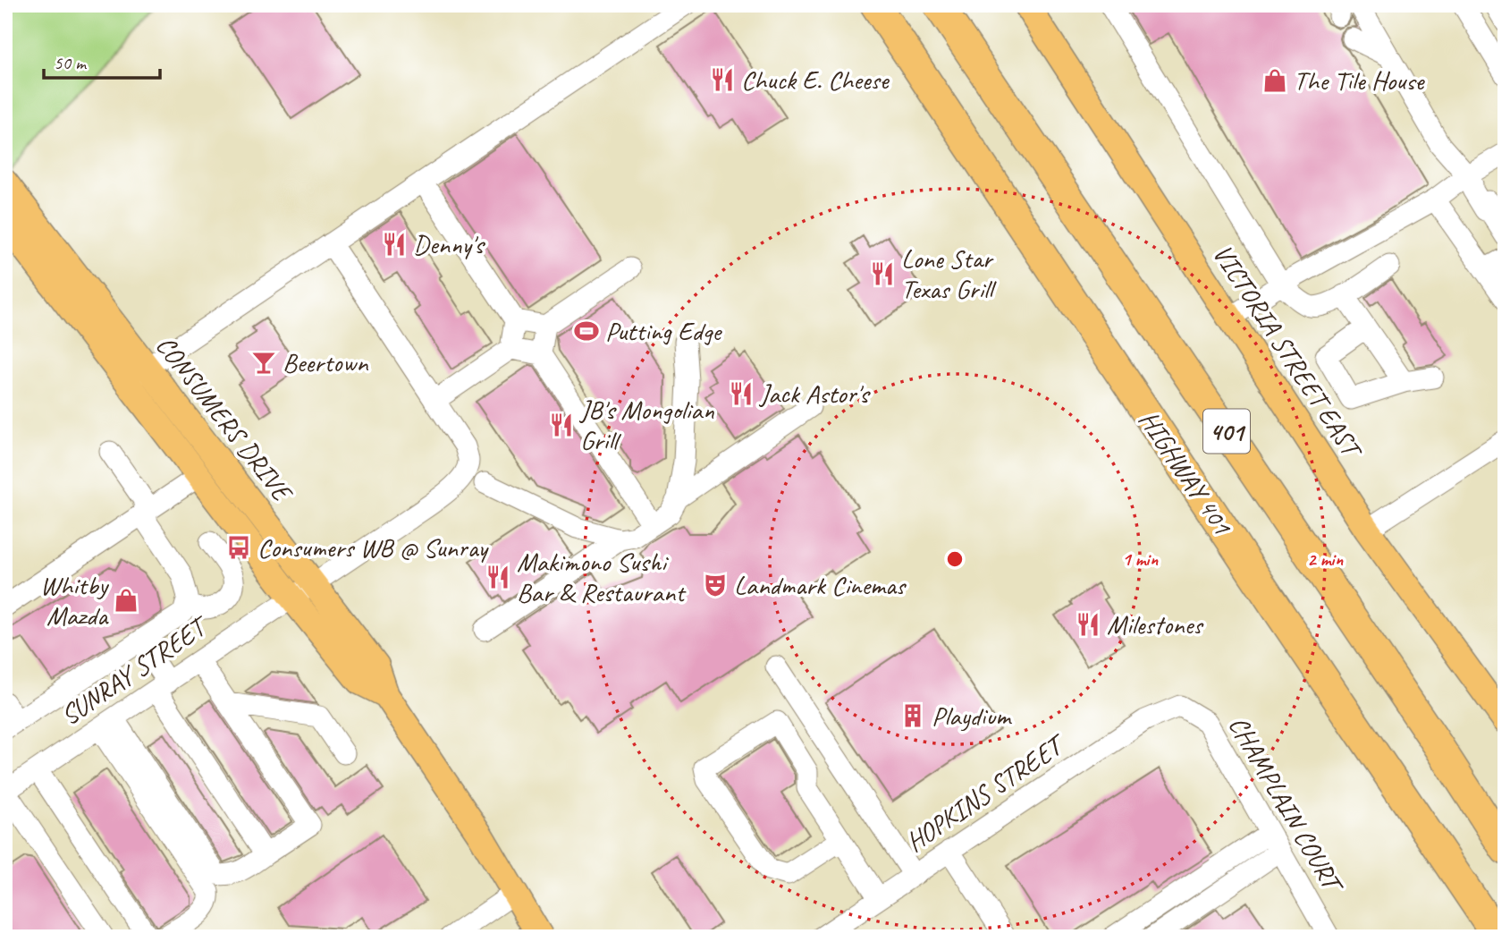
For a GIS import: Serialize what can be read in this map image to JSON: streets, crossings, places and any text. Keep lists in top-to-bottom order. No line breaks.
{"streets":{"highway":["401","HIGHWAY 401"],"main road":["VICTORIA STREET EAST","CONSUMERS DRIVE"],"street":["SUNRAY STREET","HOPKINS STREET","CHAMPLAIN COURT"]},"crossings":[["CONSUMERS DRIVE","SUNRAY STREET"],["HOPKINS STREET","CHAMPLAIN COURT"]],"places":{"restaurant":["Chuck E. Cheese","Denny's","Lone Star Texas Grill","Jack Astor's","JB's Mongolian Grill","Makimono Sushi Bar & Restaurant","Milestones"],"shop":["The Tile House","Whitby Mazda"],"sports":["Putting Edge"],"bar":["Beertown"],"bus stop":["Consumers WB @ Sunray"],"theatre":["Landmark Cinemas"],"building":["Playdium"]},"scale_bar":"50 m","rings":["1 min","2 min"]}
